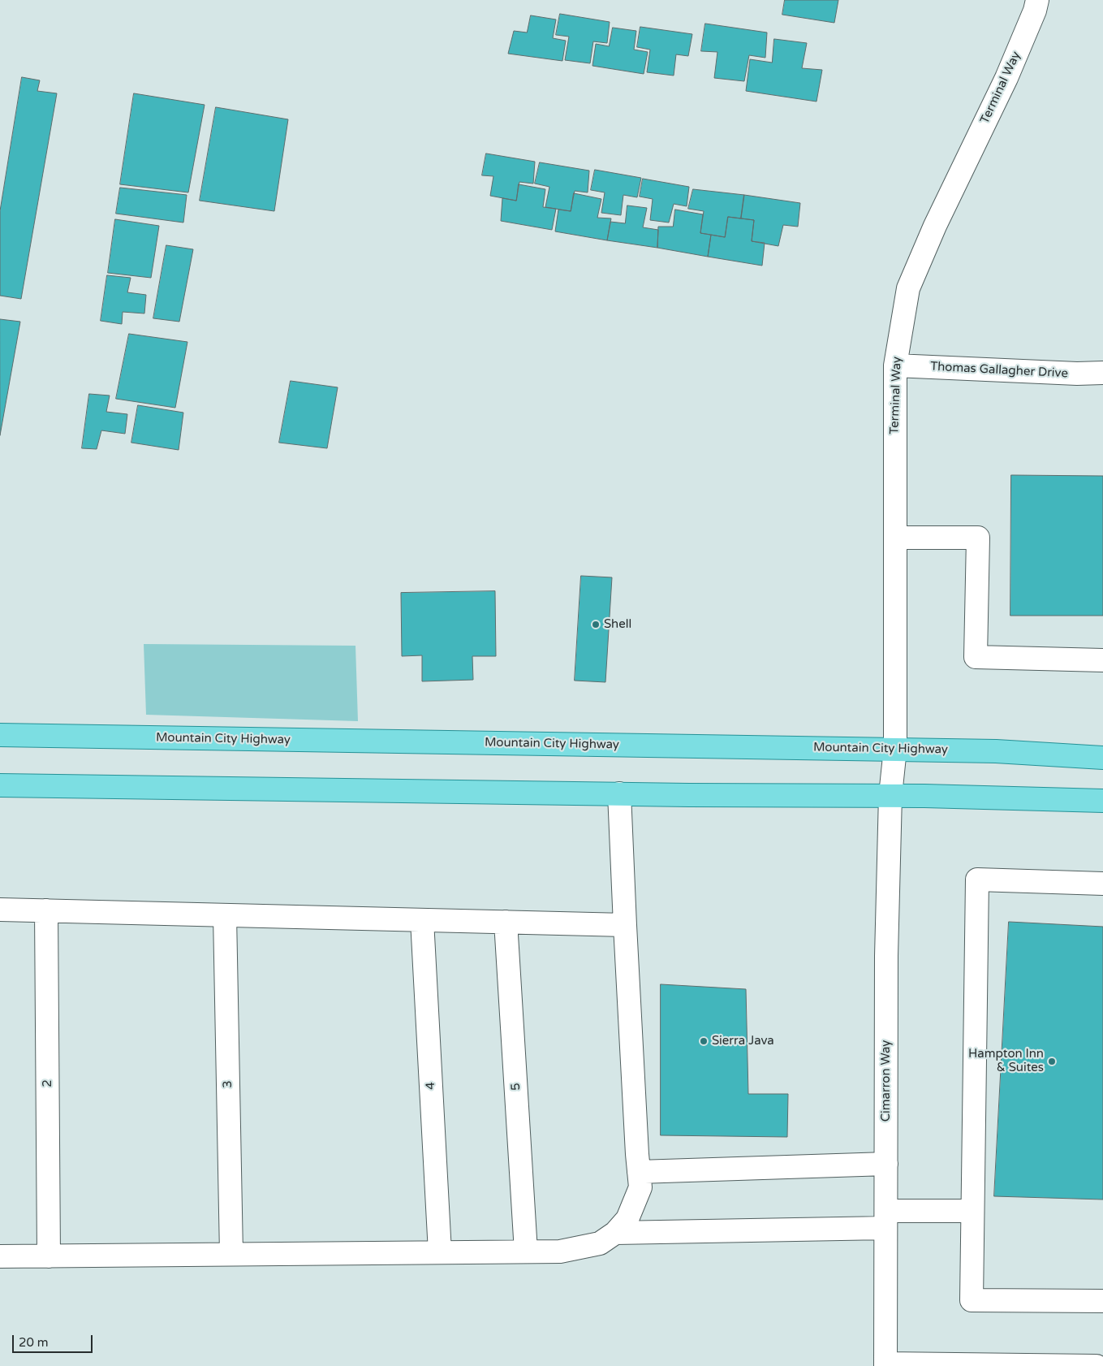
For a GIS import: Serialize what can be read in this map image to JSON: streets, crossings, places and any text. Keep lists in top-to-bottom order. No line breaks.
{"streets":{"main road":["Mountain City Highway"],"street":["Terminal Way","Thomas Gallagher Drive","Cimarron Way","2","3","4","5"]},"crossings":[["Terminal Way","Thomas Gallagher Drive"],["Terminal Way","Mountain City Highway"],["Terminal Way","Cimarron Way"]],"places":["Shell","Sierra Java","Hampton Inn & Suites"],"scale_bar":"20 m"}
